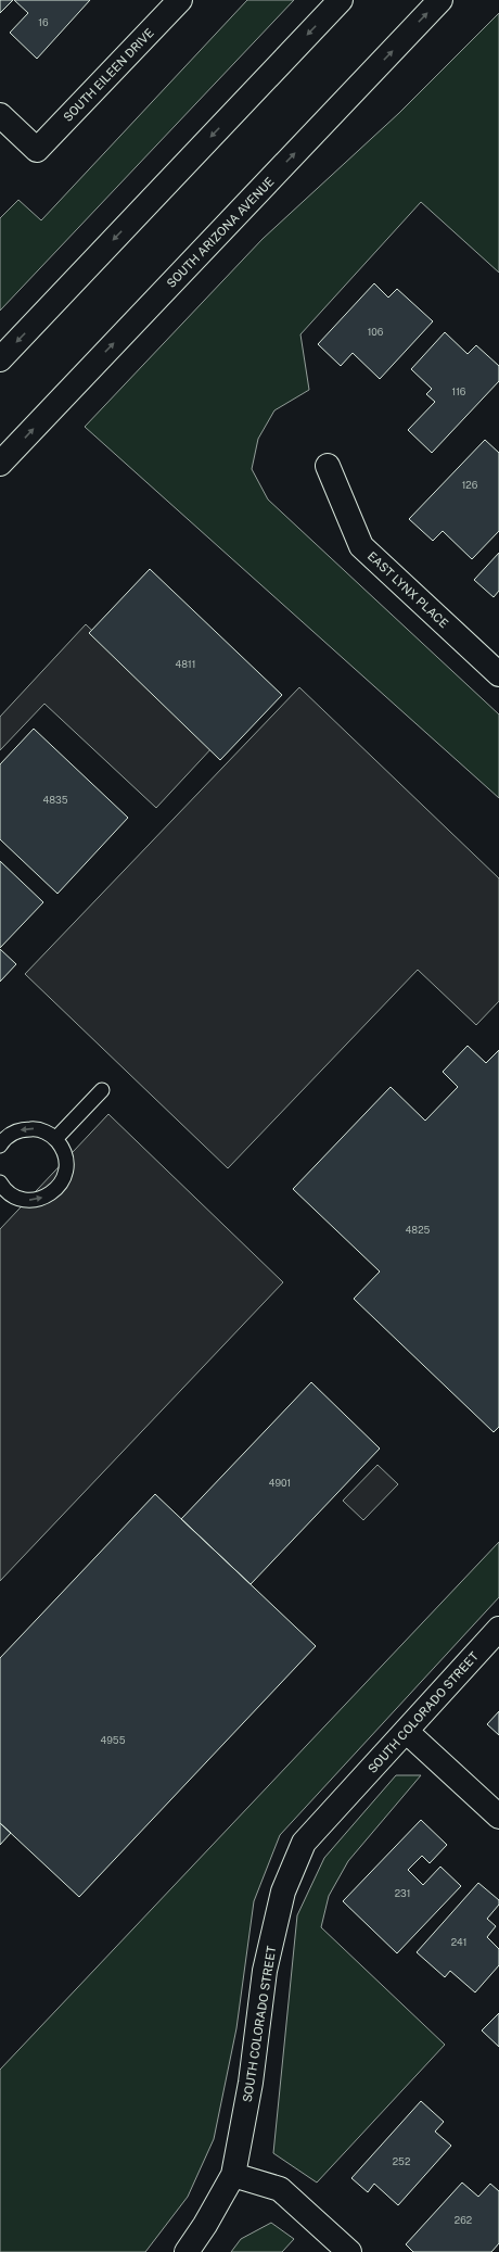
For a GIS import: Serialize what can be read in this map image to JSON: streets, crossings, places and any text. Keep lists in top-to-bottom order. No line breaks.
{"streets":{"street":["SOUTH EILEEN DRIVE","SOUTH ARIZONA AVENUE","EAST LYNX PLACE","SOUTH COLORADO STREET"]},"house_numbers":["16","106","116","126","4811","4835","4825","4901","4955","231","241","252","262"]}
